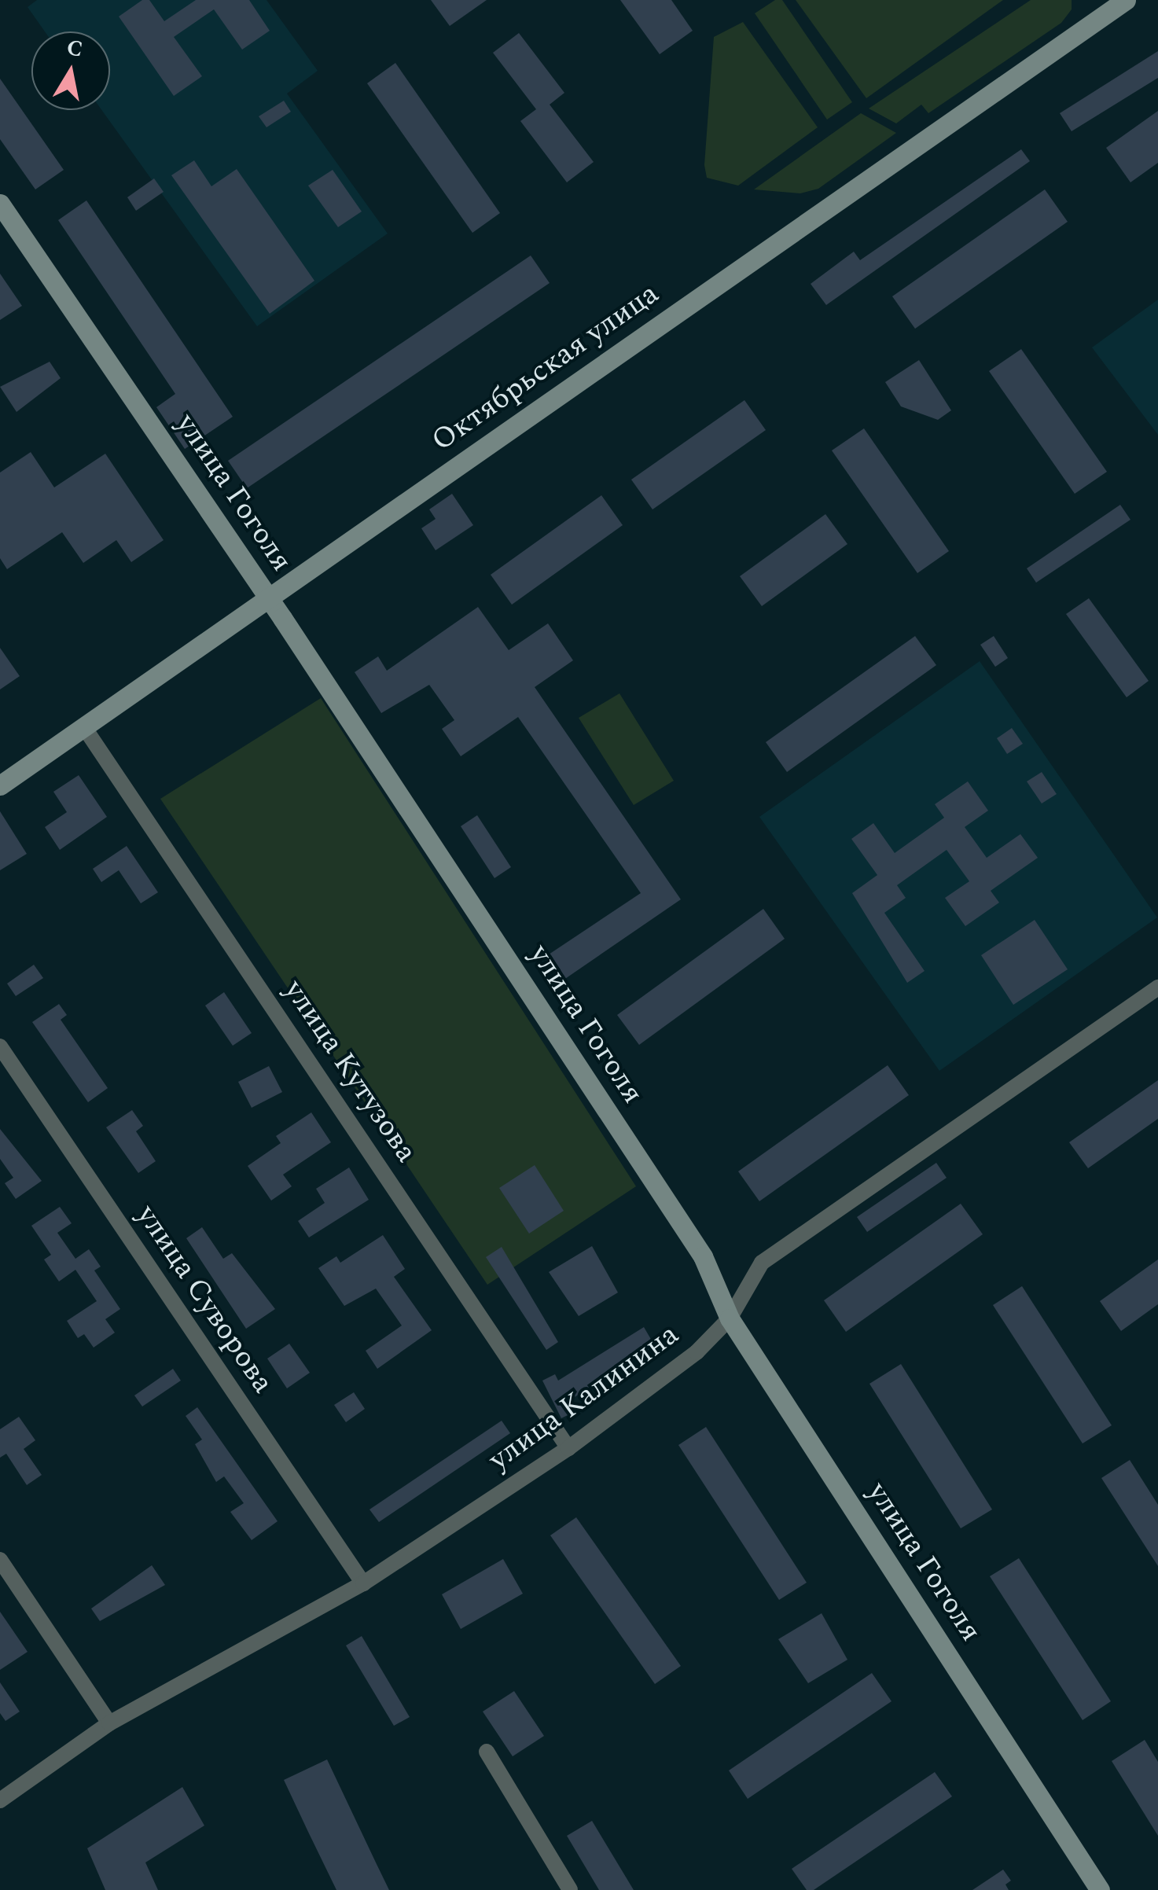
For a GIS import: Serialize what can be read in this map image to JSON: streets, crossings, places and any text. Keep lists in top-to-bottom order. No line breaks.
{"streets":{"main road":["Октябрьская улица","улица Гоголя"],"street":["улица Кутузова","улица Суворова","улица Калинина"]},"crossings":[["Октябрьская улица","улица Гоголя"],["Октябрьская улица","улица Кутузова"],["улица Гоголя","улица Калинина"],["улица Кутузова","улица Калинина"],["улица Суворова","улица Калинина"]],"north":"top"}
